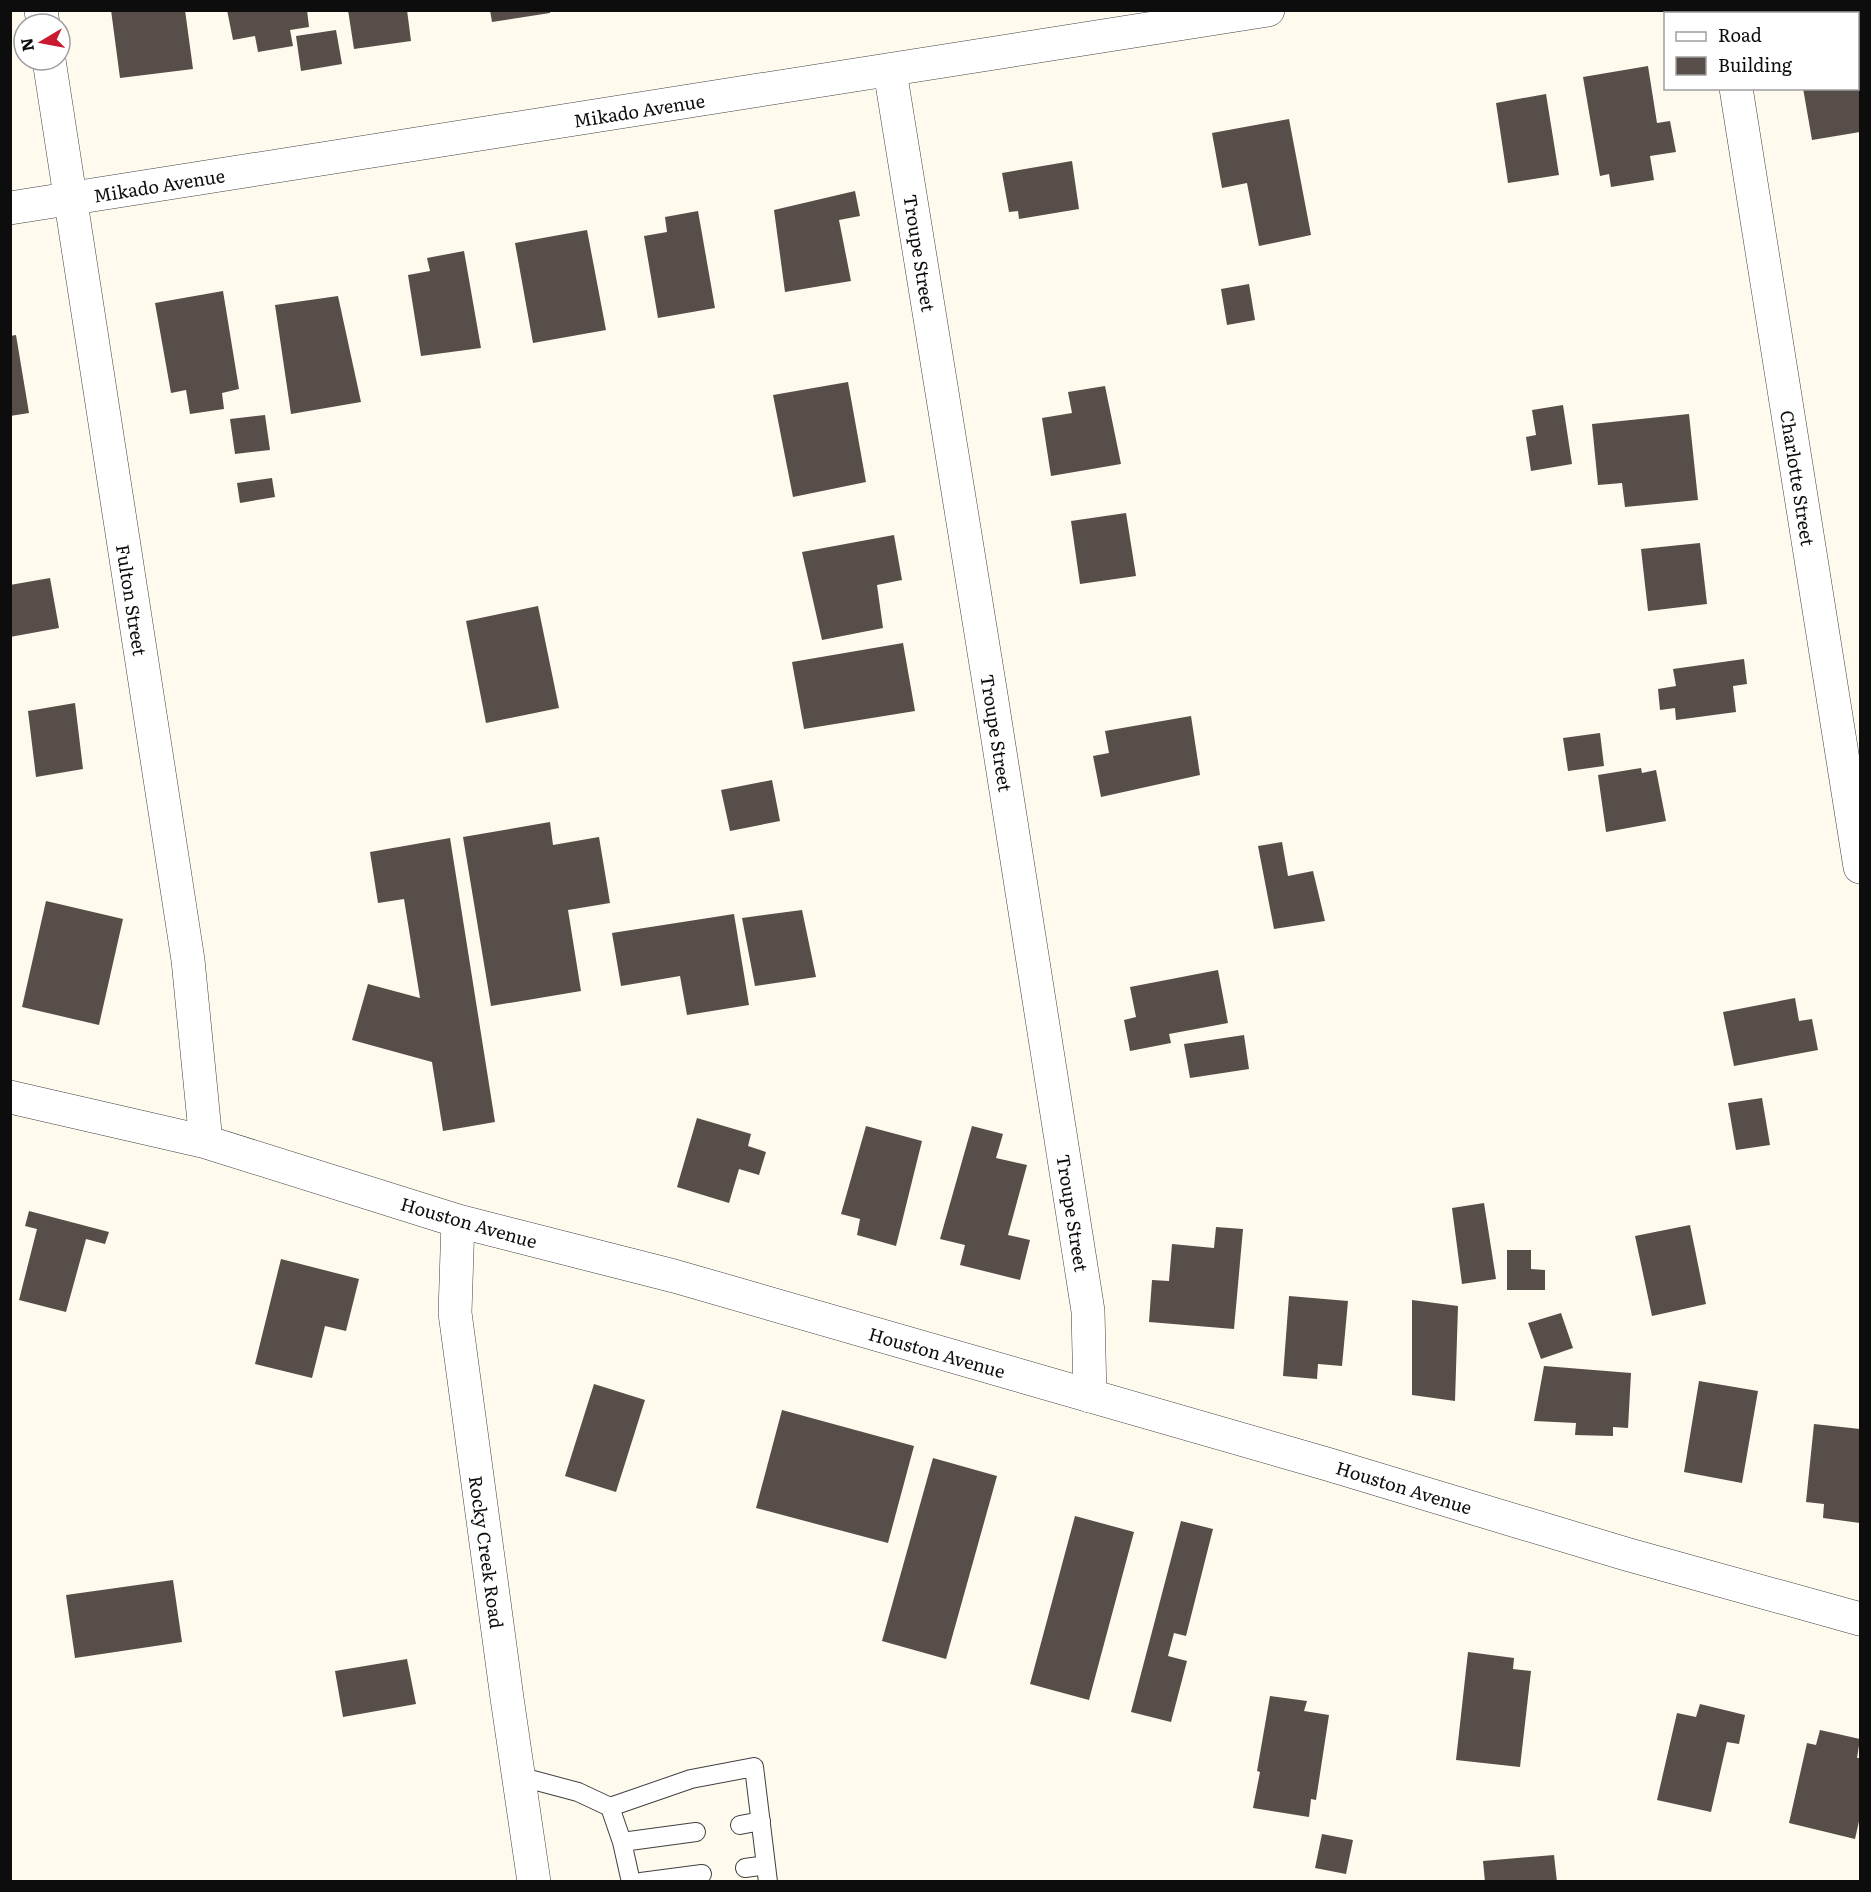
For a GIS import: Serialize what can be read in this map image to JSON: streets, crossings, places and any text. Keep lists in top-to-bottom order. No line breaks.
{"streets":{"street":["Mikado Avenue","Troupe Street","Charlotte Street","Fulton Street","Houston Avenue","Rocky Creek Road"]},"crossings":[["Mikado Avenue","Troupe Street"],["Mikado Avenue","Fulton Street"],["Troupe Street","Houston Avenue"],["Fulton Street","Houston Avenue"],["Houston Avenue","Rocky Creek Road"]],"legend":["Road","Building"],"north":"left"}
